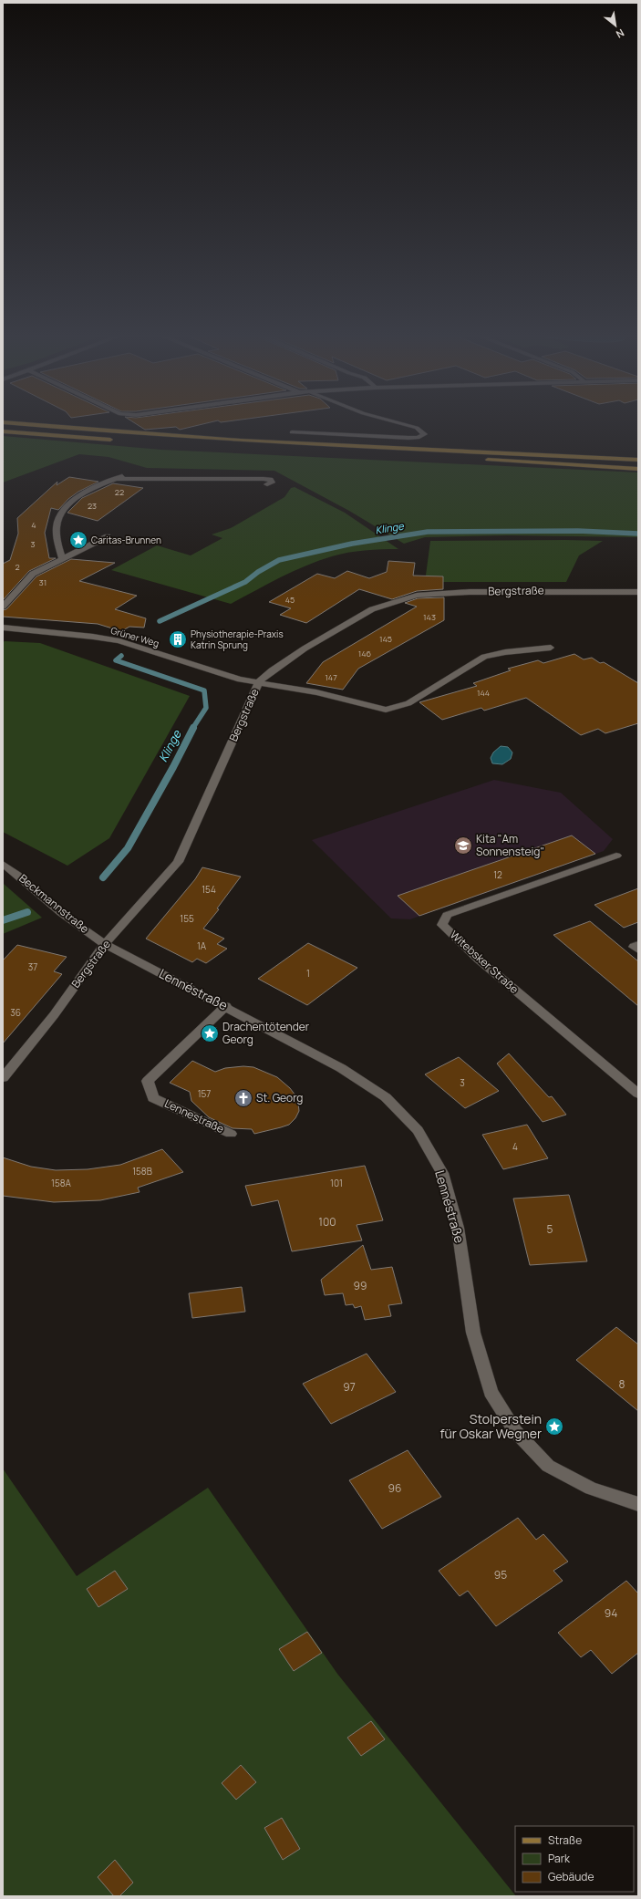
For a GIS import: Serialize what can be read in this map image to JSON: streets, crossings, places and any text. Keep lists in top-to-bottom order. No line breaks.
{"streets":{"street":["Bergstraße","Grüner Weg","Beckmannstraße","Witebsker Straße","Lennéstraße","Lennestraße"]},"crossings":[["Bergstraße","Grüner Weg"],["Bergstraße","Beckmannstraße"],["Bergstraße","Lennéstraße"],["Beckmannstraße","Lennéstraße"],["Lennéstraße","Lennestraße"]],"water":["Klinge"],"places":{"place":["Caritas-Brunnen","Drachentötender Georg","Stolperstein für Oskar Wegner"],"building":["Physiotherapie-Praxis Katrin Sprung"],"school or university":["Kita \"Am Sonnensteig\""],"church":["St. Georg"]},"house_numbers":["22","23","4","3","2","31","45","143","145","146","147","144","12","154","155","1A","37","1","36","3","157","4","158B","158A","101","100","5","99","8","97","96","95","94"],"legend":["Straße","Park","Gebäude"],"north":"bottom right"}
